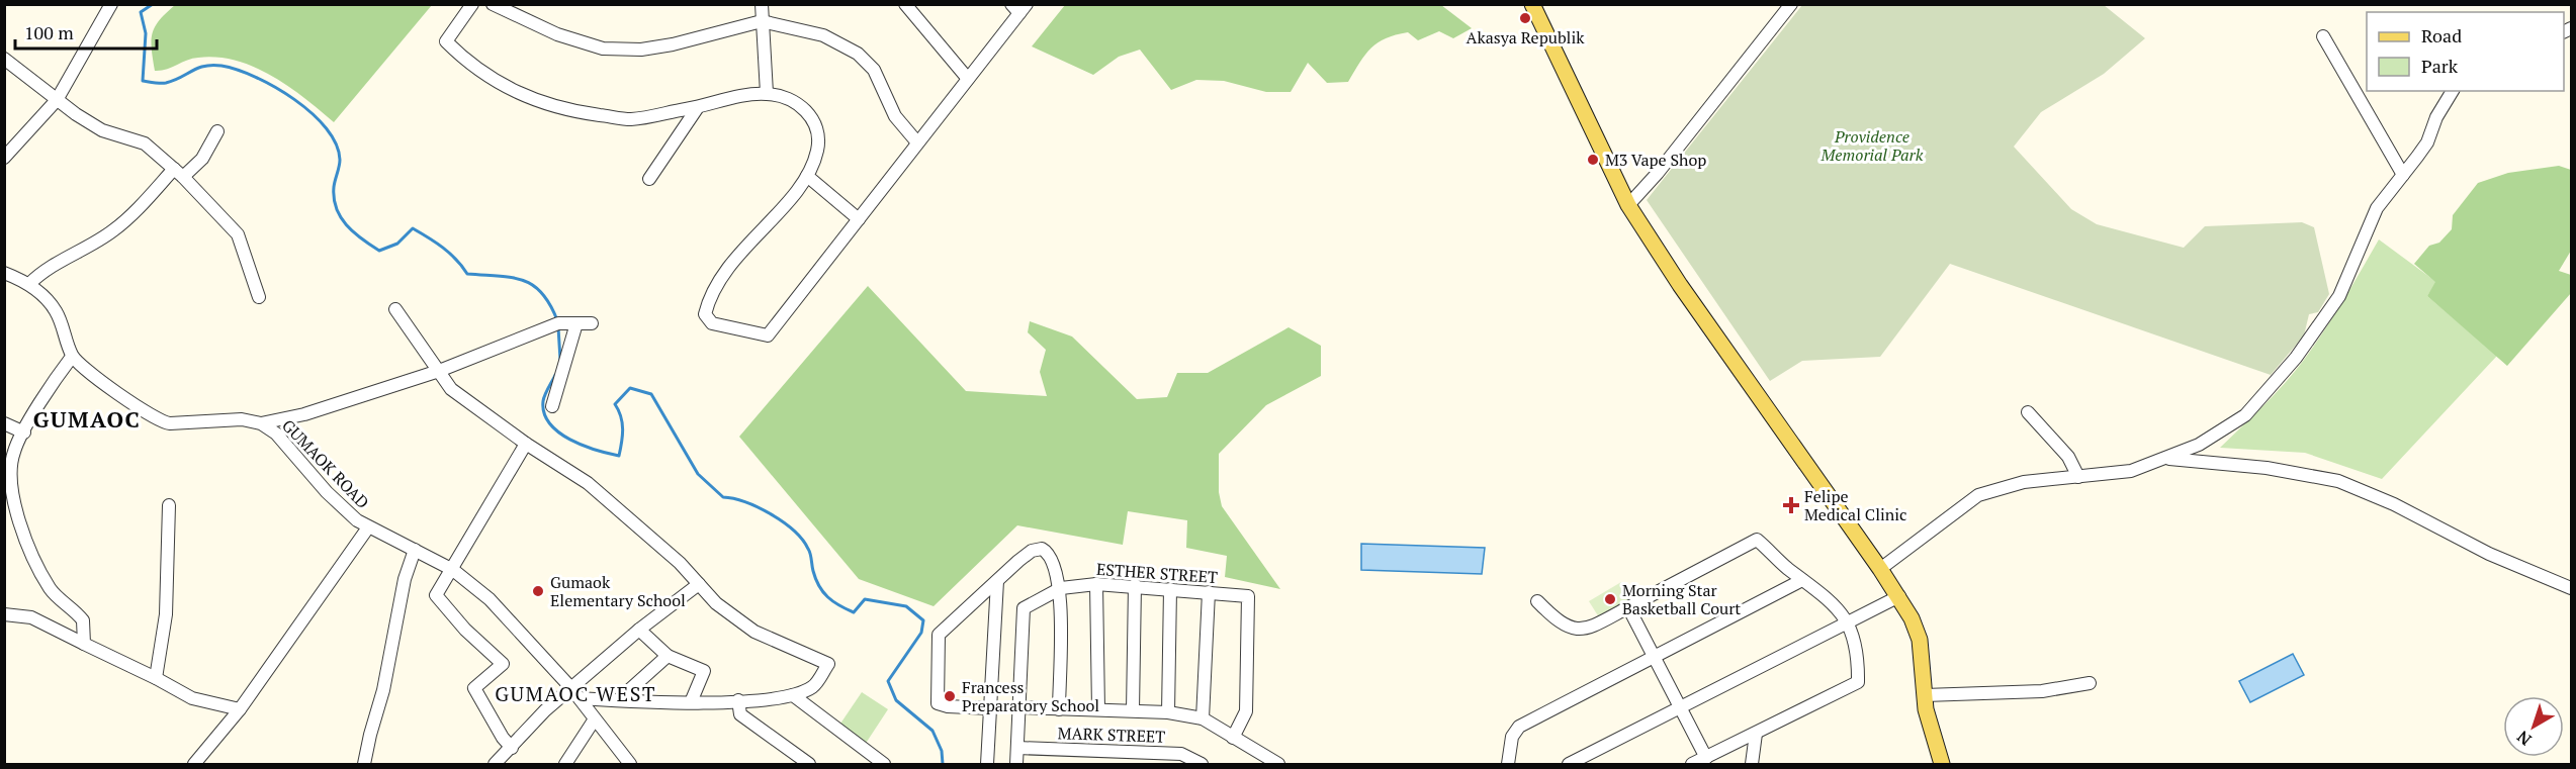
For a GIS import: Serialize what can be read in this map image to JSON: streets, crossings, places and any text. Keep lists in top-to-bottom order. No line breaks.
{"streets":{"street":["GUMAOK ROAD","ESTHER STREET","MARK STREET"]},"districts":["GUMAOC","GUMAOC WEST"],"parks":["Providence Memorial Park"],"places":{"other":["Akasya Republik","M3 Vape Shop","Gumaok Elementary School","Morning Star Basketball Court","Francess Preparatory School"],"health":["Felipe Medical Clinic"]},"legend":["Road","Park"],"scale_bar":"100 m","north":"bottom left"}
